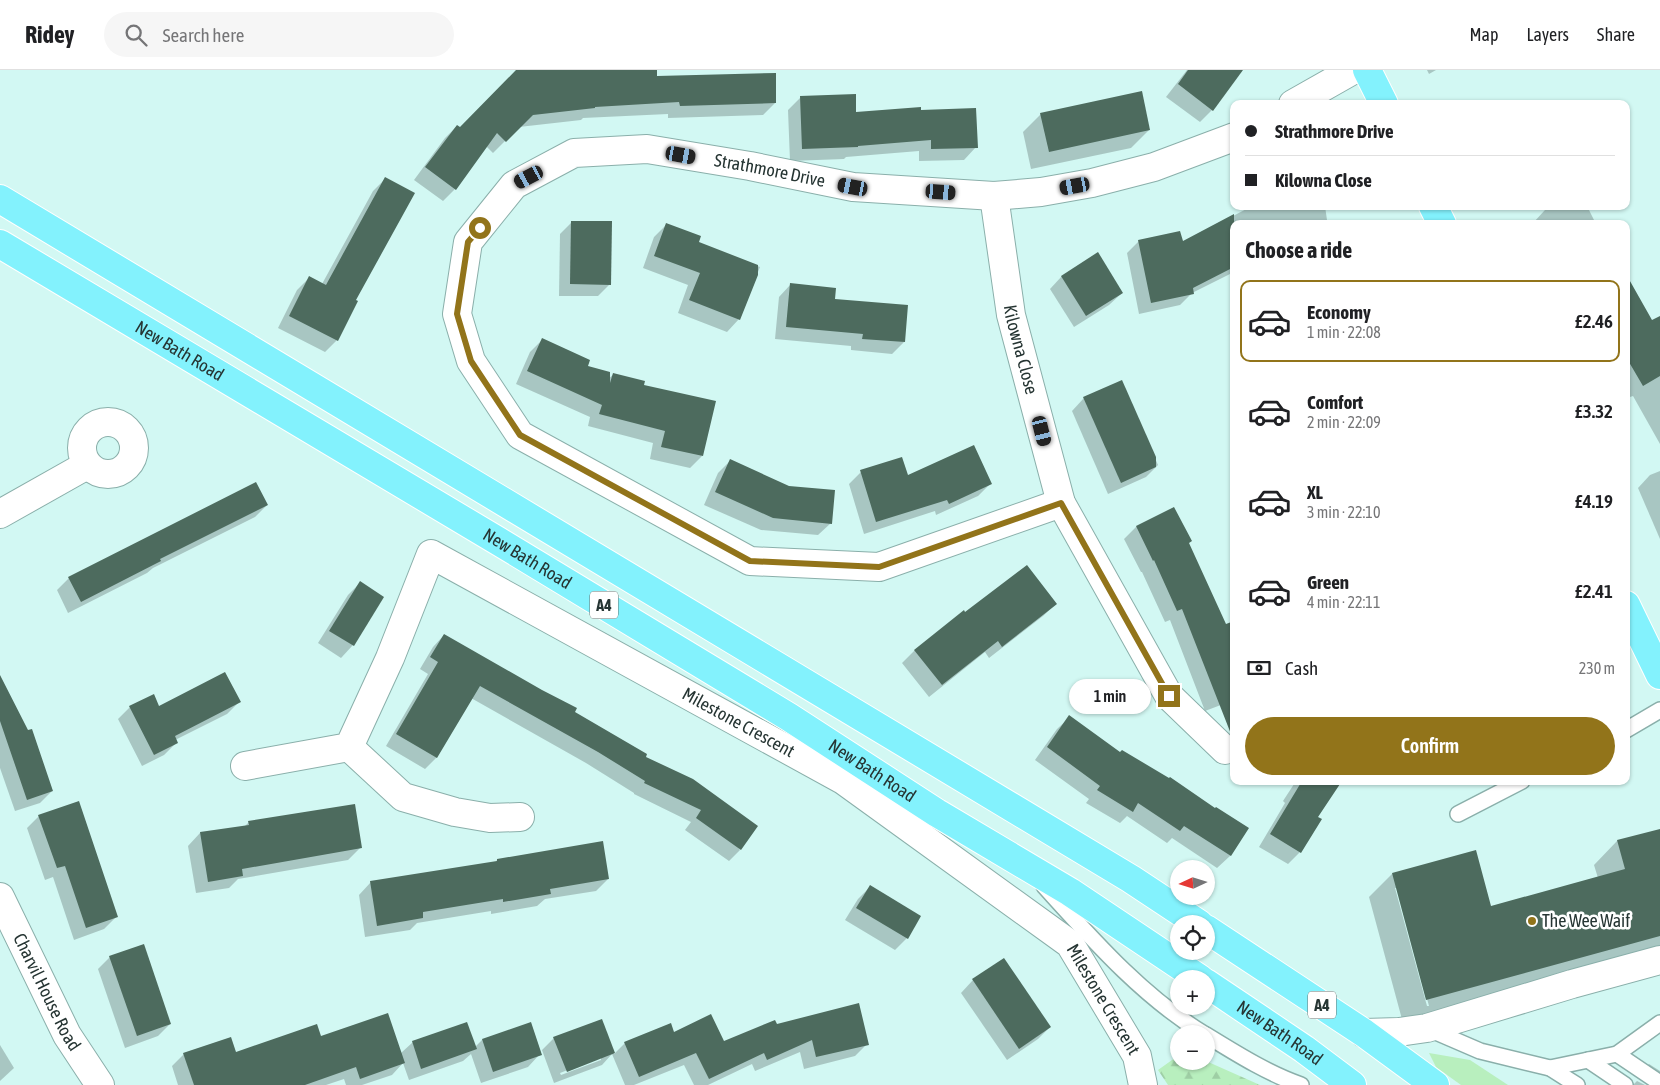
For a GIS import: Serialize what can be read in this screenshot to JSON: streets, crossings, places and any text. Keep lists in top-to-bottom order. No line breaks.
{"streets":{"main road":["New Bath Road","A4"],"street":["Strathmore Drive","Kilowna Close","Milestone Crescent","Charvil House Road"]},"crossings":[["Strathmore Drive","Kilowna Close"]],"places":["The Wee Waif"],"north":"left","page":{"header":"Ridey","search":"Search here","nav":["Map","Layers","Share"],"banner":["Strathmore Drive","Kilowna Close"],"heading":"Choose a ride","list":[{"name":"Economy","note":"1 min · 22:08","value":"£2.46"},{"name":"Comfort","note":"2 min · 22:09","value":"£3.32"},{"name":"XL","note":"3 min · 22:10","value":"£4.19"},{"name":"Green","note":"4 min · 22:11","value":"£2.41"}],"pay":["Cash","230 m"],"bubble":"1 min","buttons":"Confirm","map_buttons":["+","−"]}}
